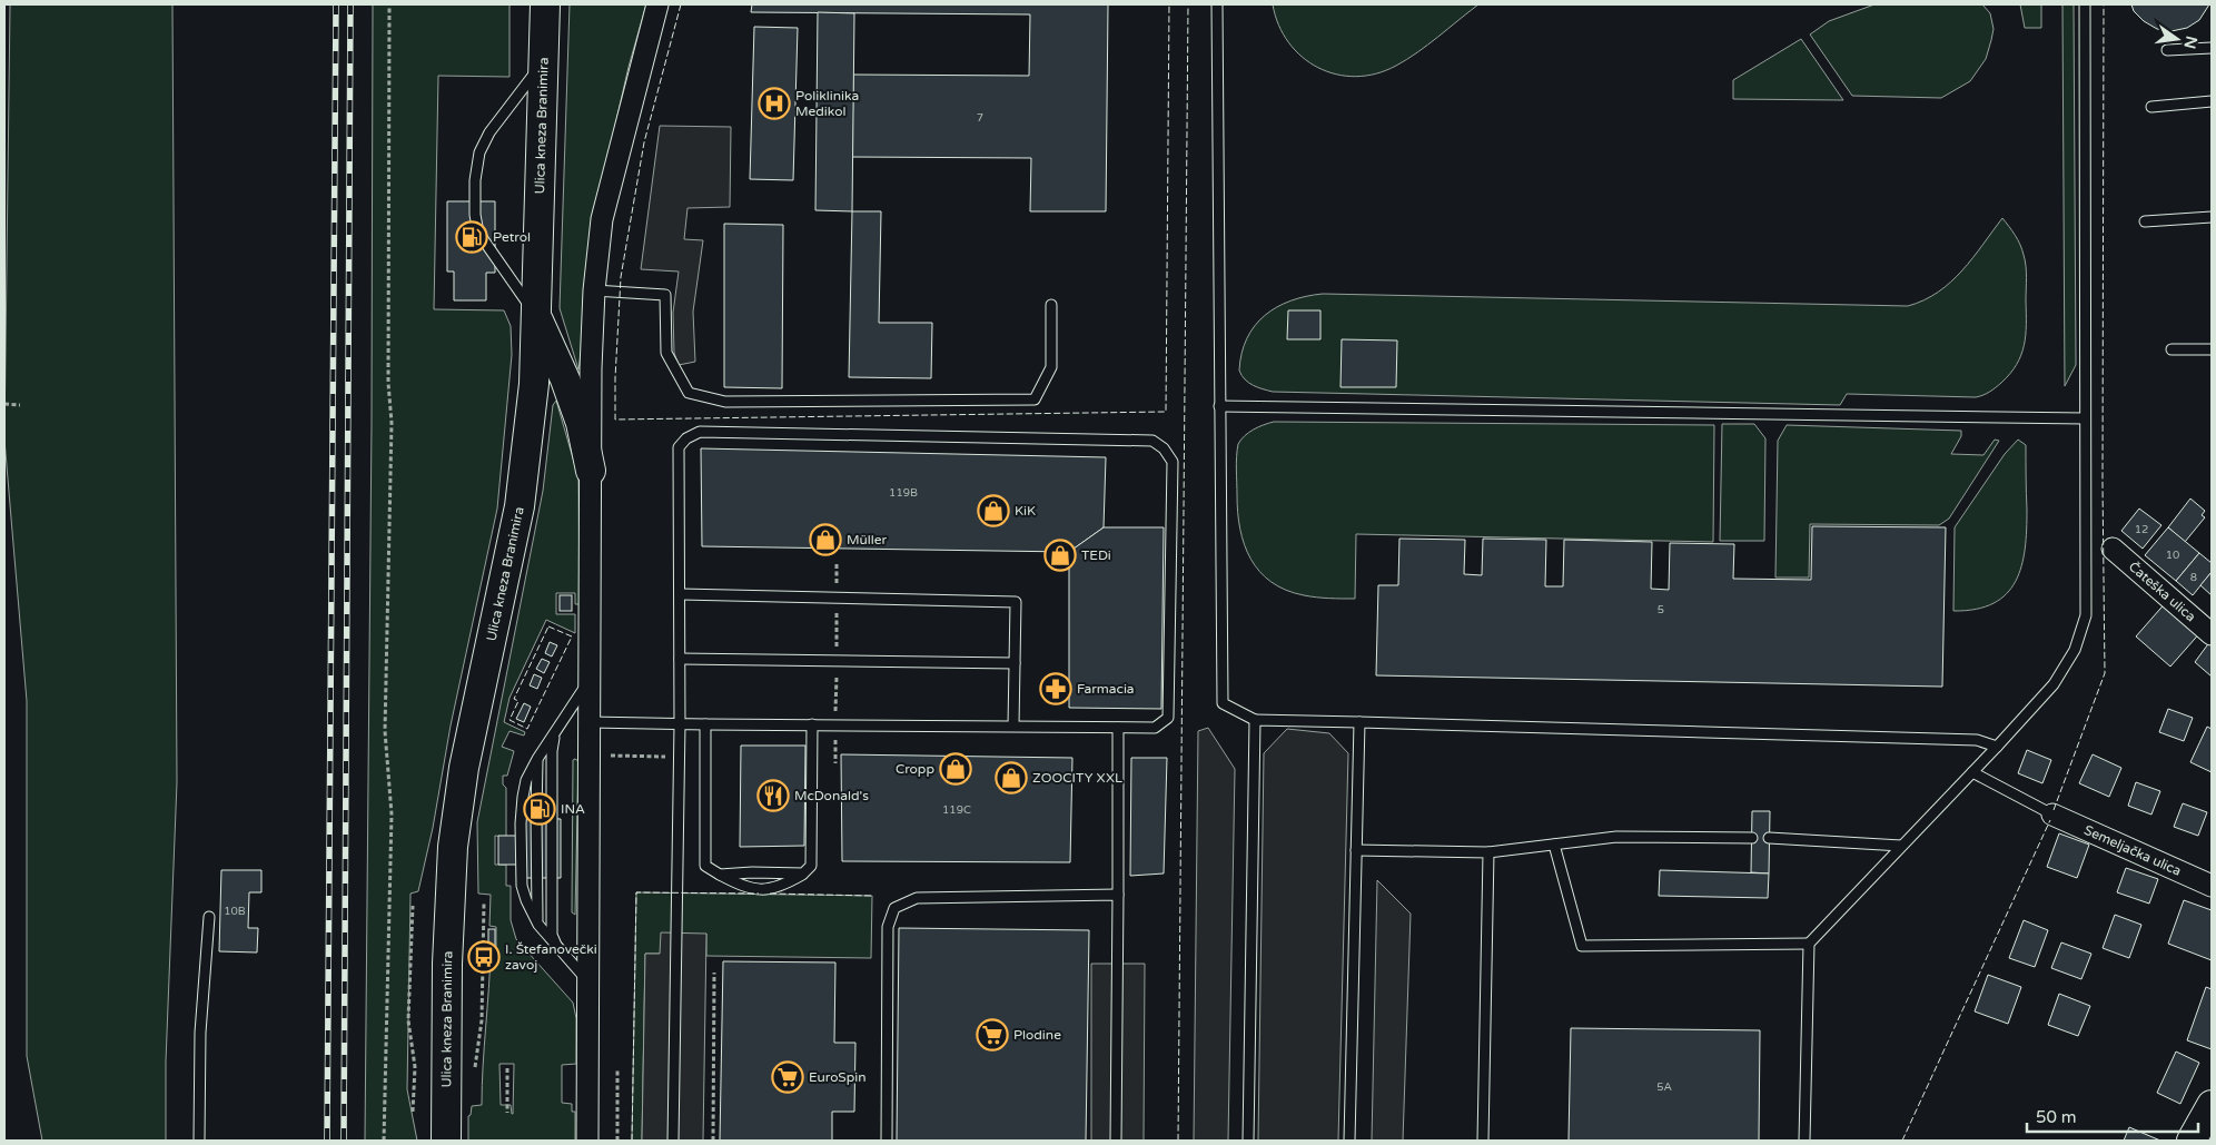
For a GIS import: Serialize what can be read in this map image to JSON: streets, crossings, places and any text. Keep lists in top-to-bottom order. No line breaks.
{"streets":{"main road":["Ulica kneza Branimira"],"street":["Čateška ulica","Semeljačka ulica"]},"places":{"hospital":["Poliklinika Medikol"],"fuel station":["Petrol","INA"],"shop":["KiK","Müller","TEDi","Cropp","ZOOCITY XXL"],"pharmacy":["Farmacia"],"restaurant":["McDonald's"],"bus stop":["I. Štefanovečki zavoj"],"supermarket":["Plodine","EuroSpin"]},"house_numbers":["7","119B","12","10","8","5","119C","10B","5A"],"scale_bar":"50 m","north":"right"}
